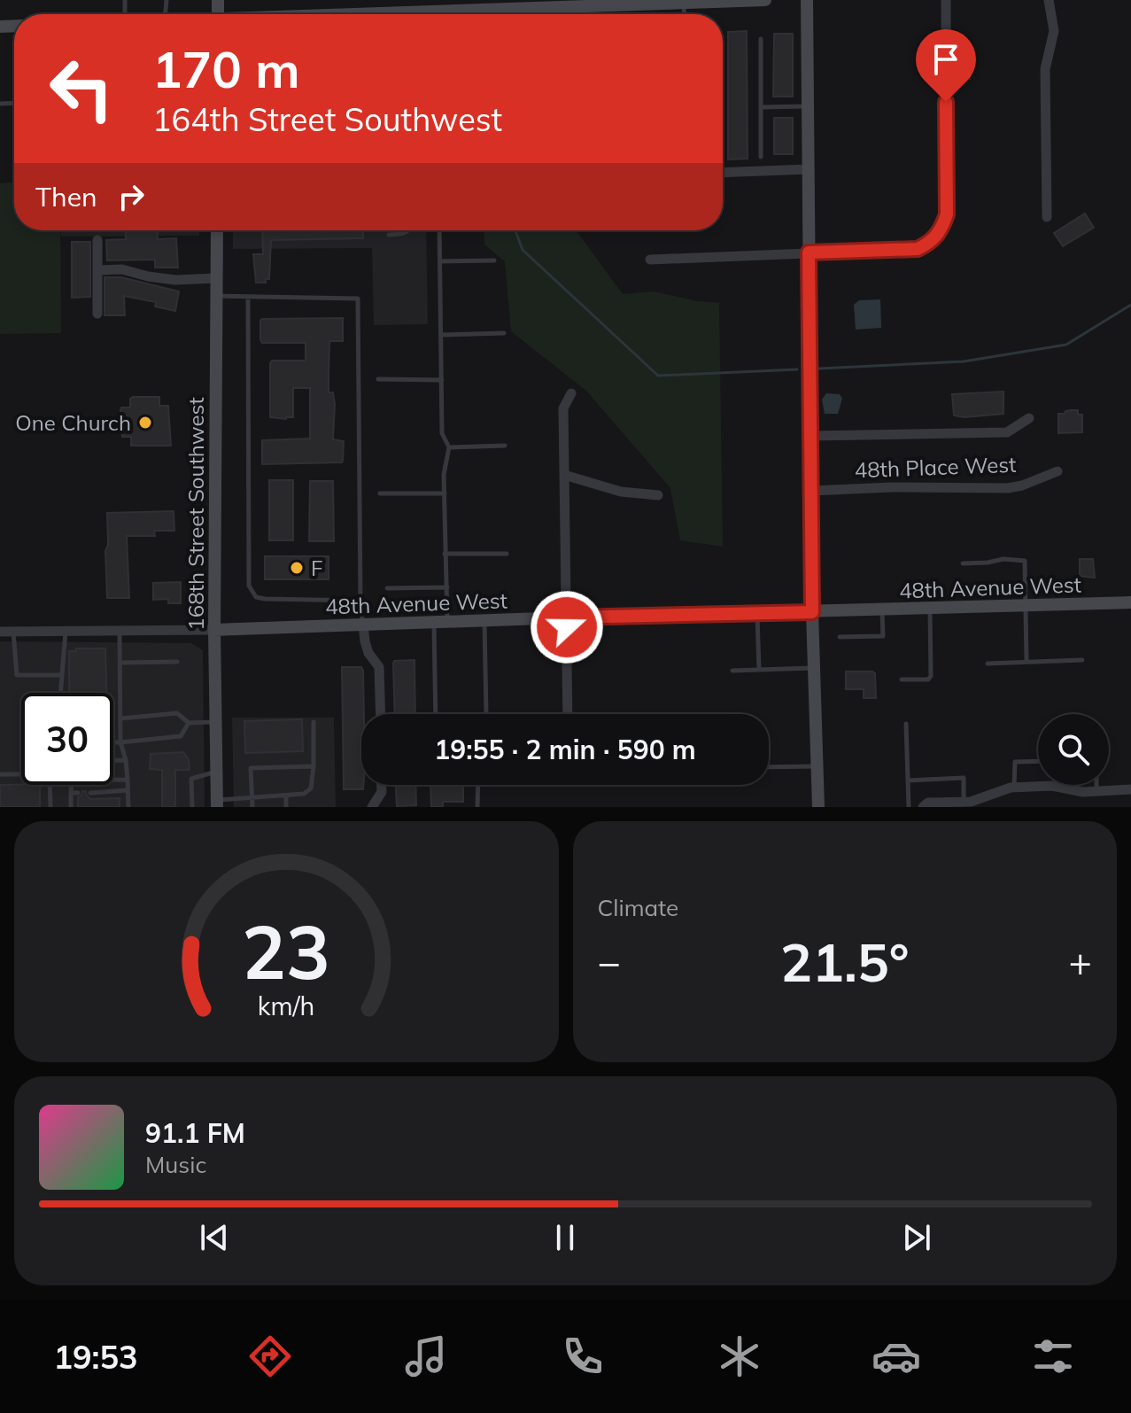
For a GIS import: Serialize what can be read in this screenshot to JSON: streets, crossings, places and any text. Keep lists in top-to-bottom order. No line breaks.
{"streets":{"street":["48th Place West","168th Street Southwest","48th Avenue West"]},"crossings":[["168th Street Southwest","48th Avenue West"]],"places":["One Church","F"],"page":{"turn":["170 m","164th Street Southwest"],"then":"Then","limit":"30","trip":"19:55 · 2 min · 590 m","tile":"Climate","heat":["−","21.5°","+"],"song":["91.1 FM","Music"],"tabs":"19:53","gauge":["23","km/h"]}}
